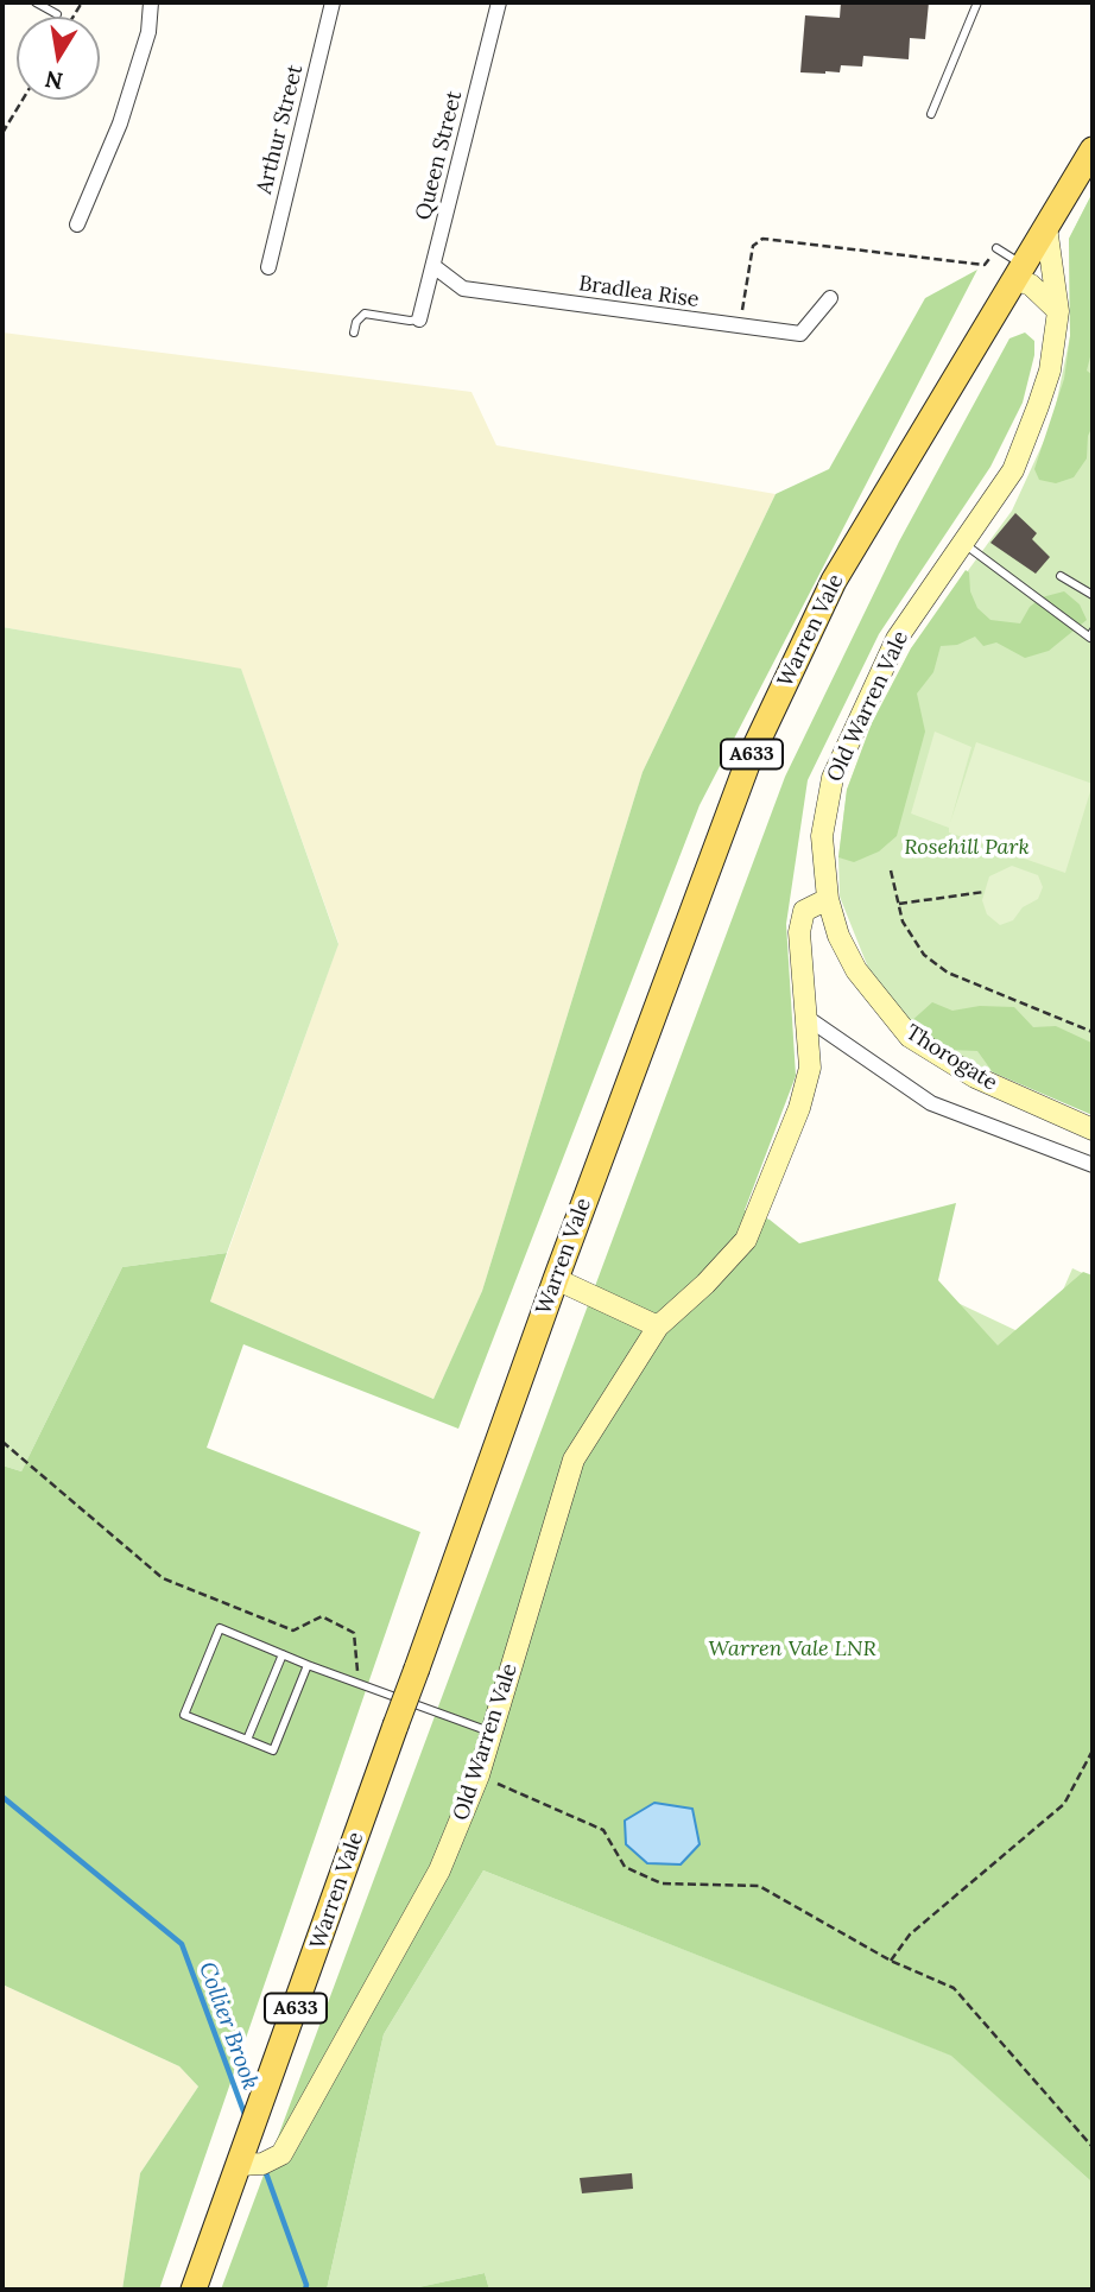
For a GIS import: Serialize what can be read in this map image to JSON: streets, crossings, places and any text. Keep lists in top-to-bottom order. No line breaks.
{"streets":{"main road":["Warren Vale","A633"],"street":["Arthur Street","Queen Street","Bradlea Rise","Old Warren Vale","Thorogate"]},"crossings":[["Queen Street","Bradlea Rise"],["Warren Vale","Old Warren Vale"],["Warren Vale","A633"],["Old Warren Vale","A633"],["Old Warren Vale","Thorogate"]],"water":["Collier Brook"],"parks":["Rosehill Park","Warren Vale LNR"],"north":"bottom"}
